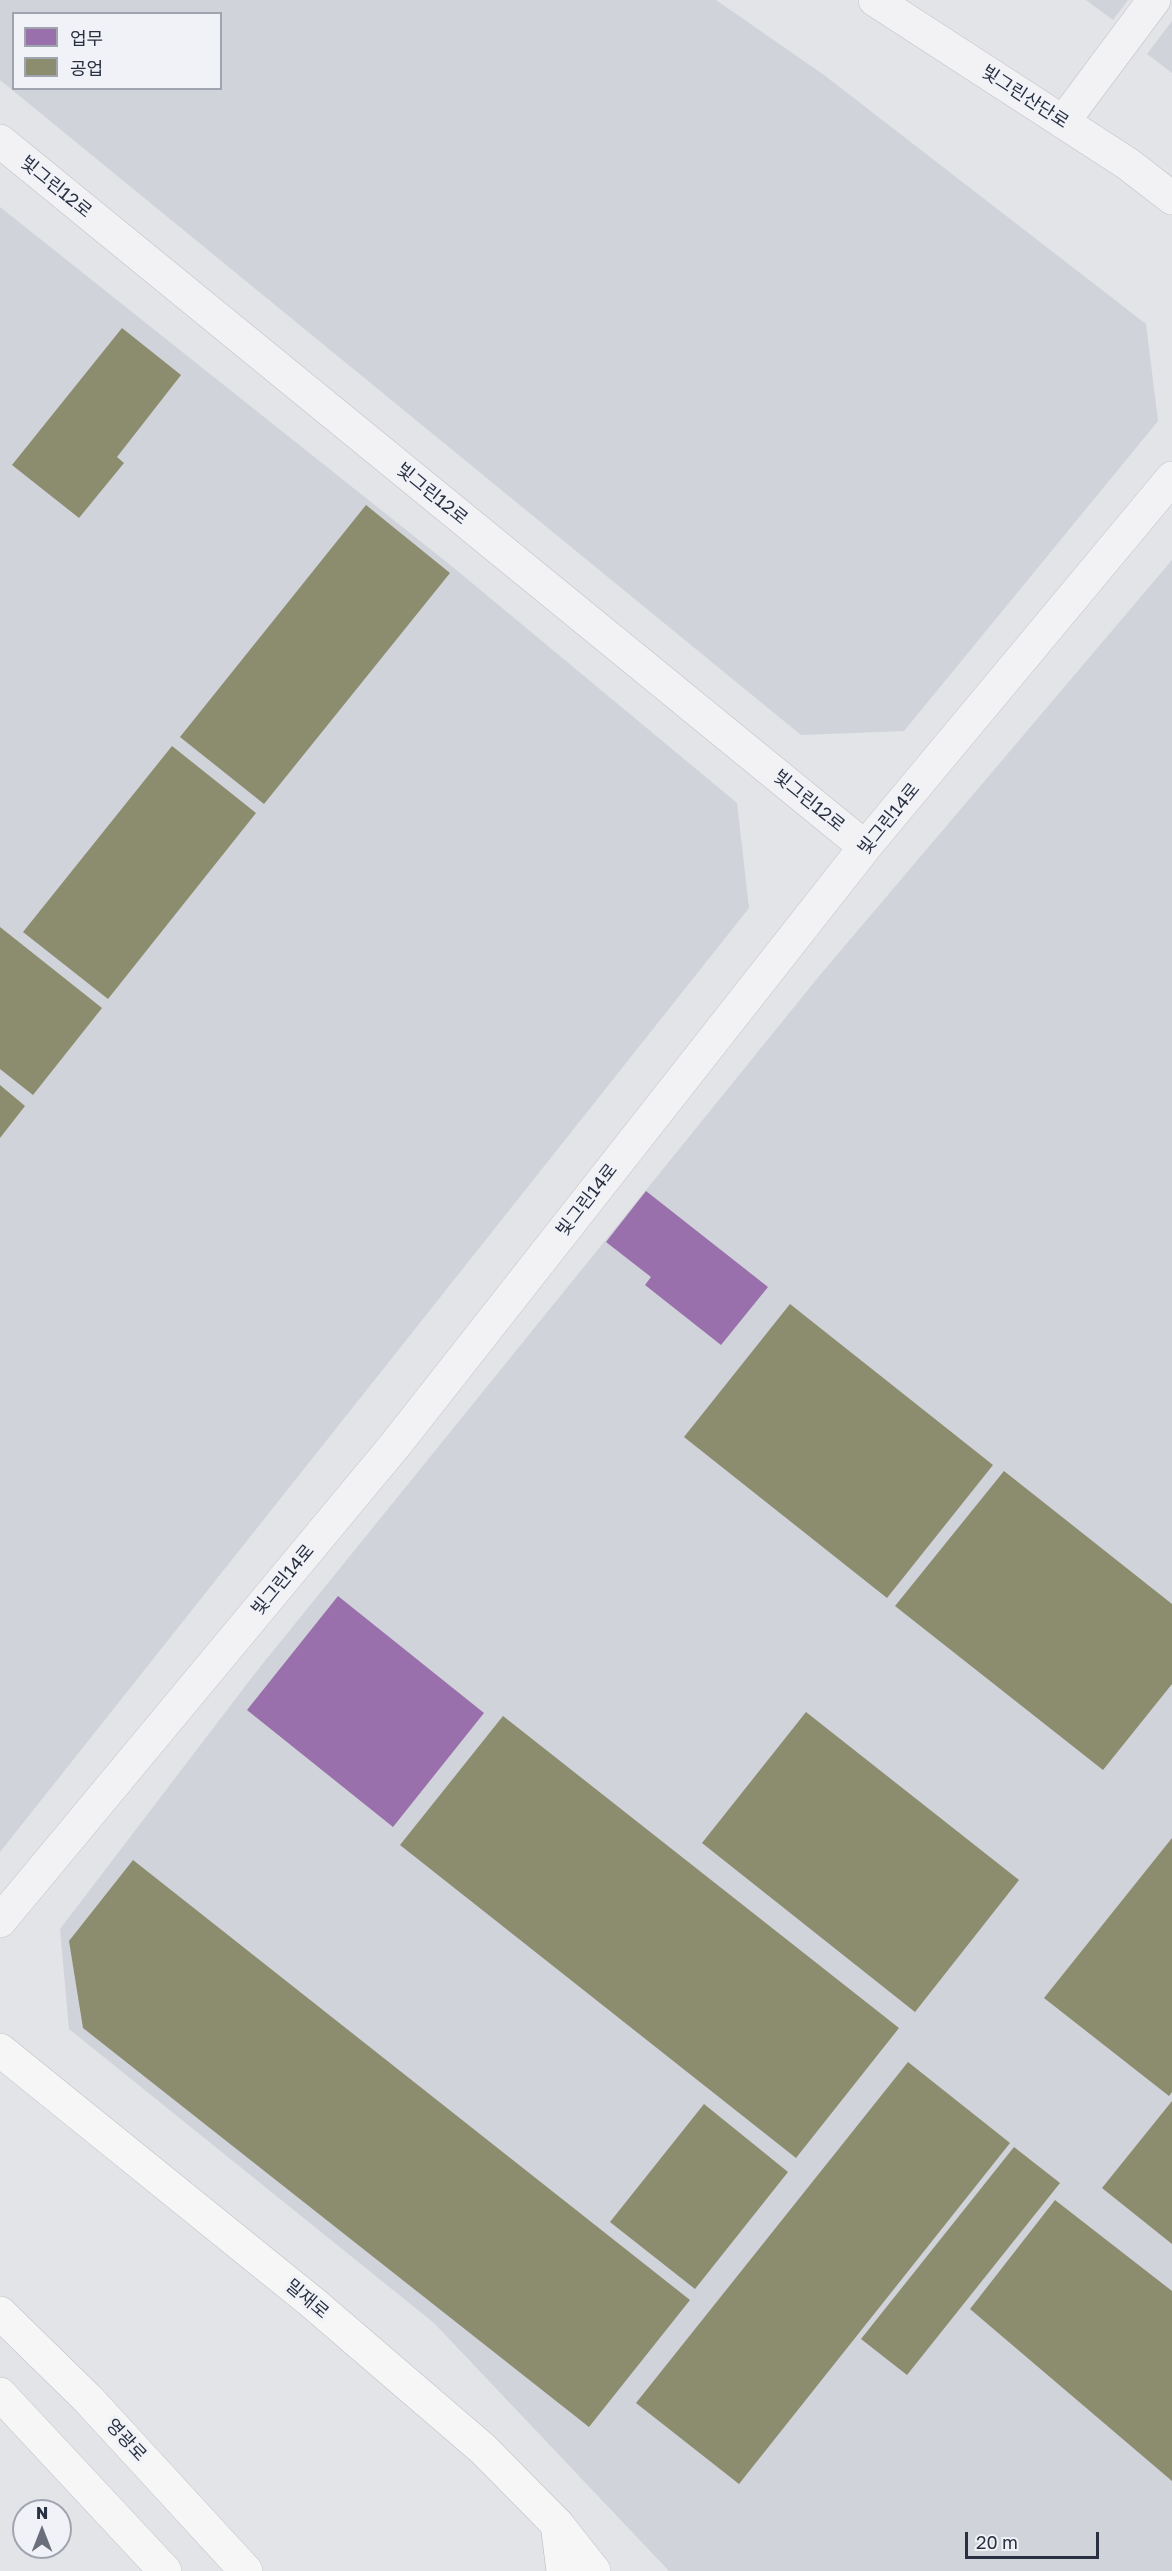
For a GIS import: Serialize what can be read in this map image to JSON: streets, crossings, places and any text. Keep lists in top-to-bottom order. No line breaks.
{"streets":{"main road":["밀재로","영광로"],"street":["빛그린산단로","빛그린12로","빛그린14로"]},"crossings":[["빛그린12로","빛그린14로"]],"legend":["업무","공업"],"scale_bar":"20 m","north":"top"}
